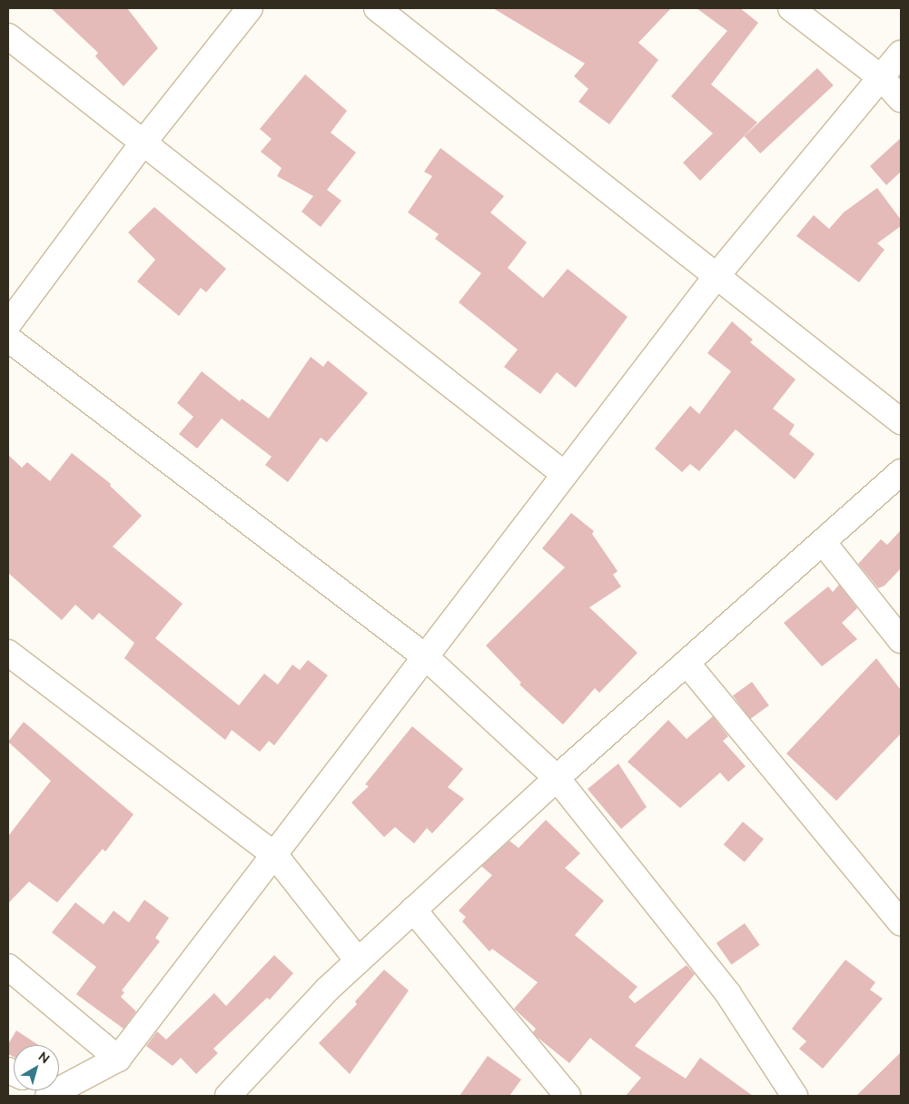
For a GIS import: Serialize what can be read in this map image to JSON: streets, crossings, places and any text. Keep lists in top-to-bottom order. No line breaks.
{"north":"top right"}
